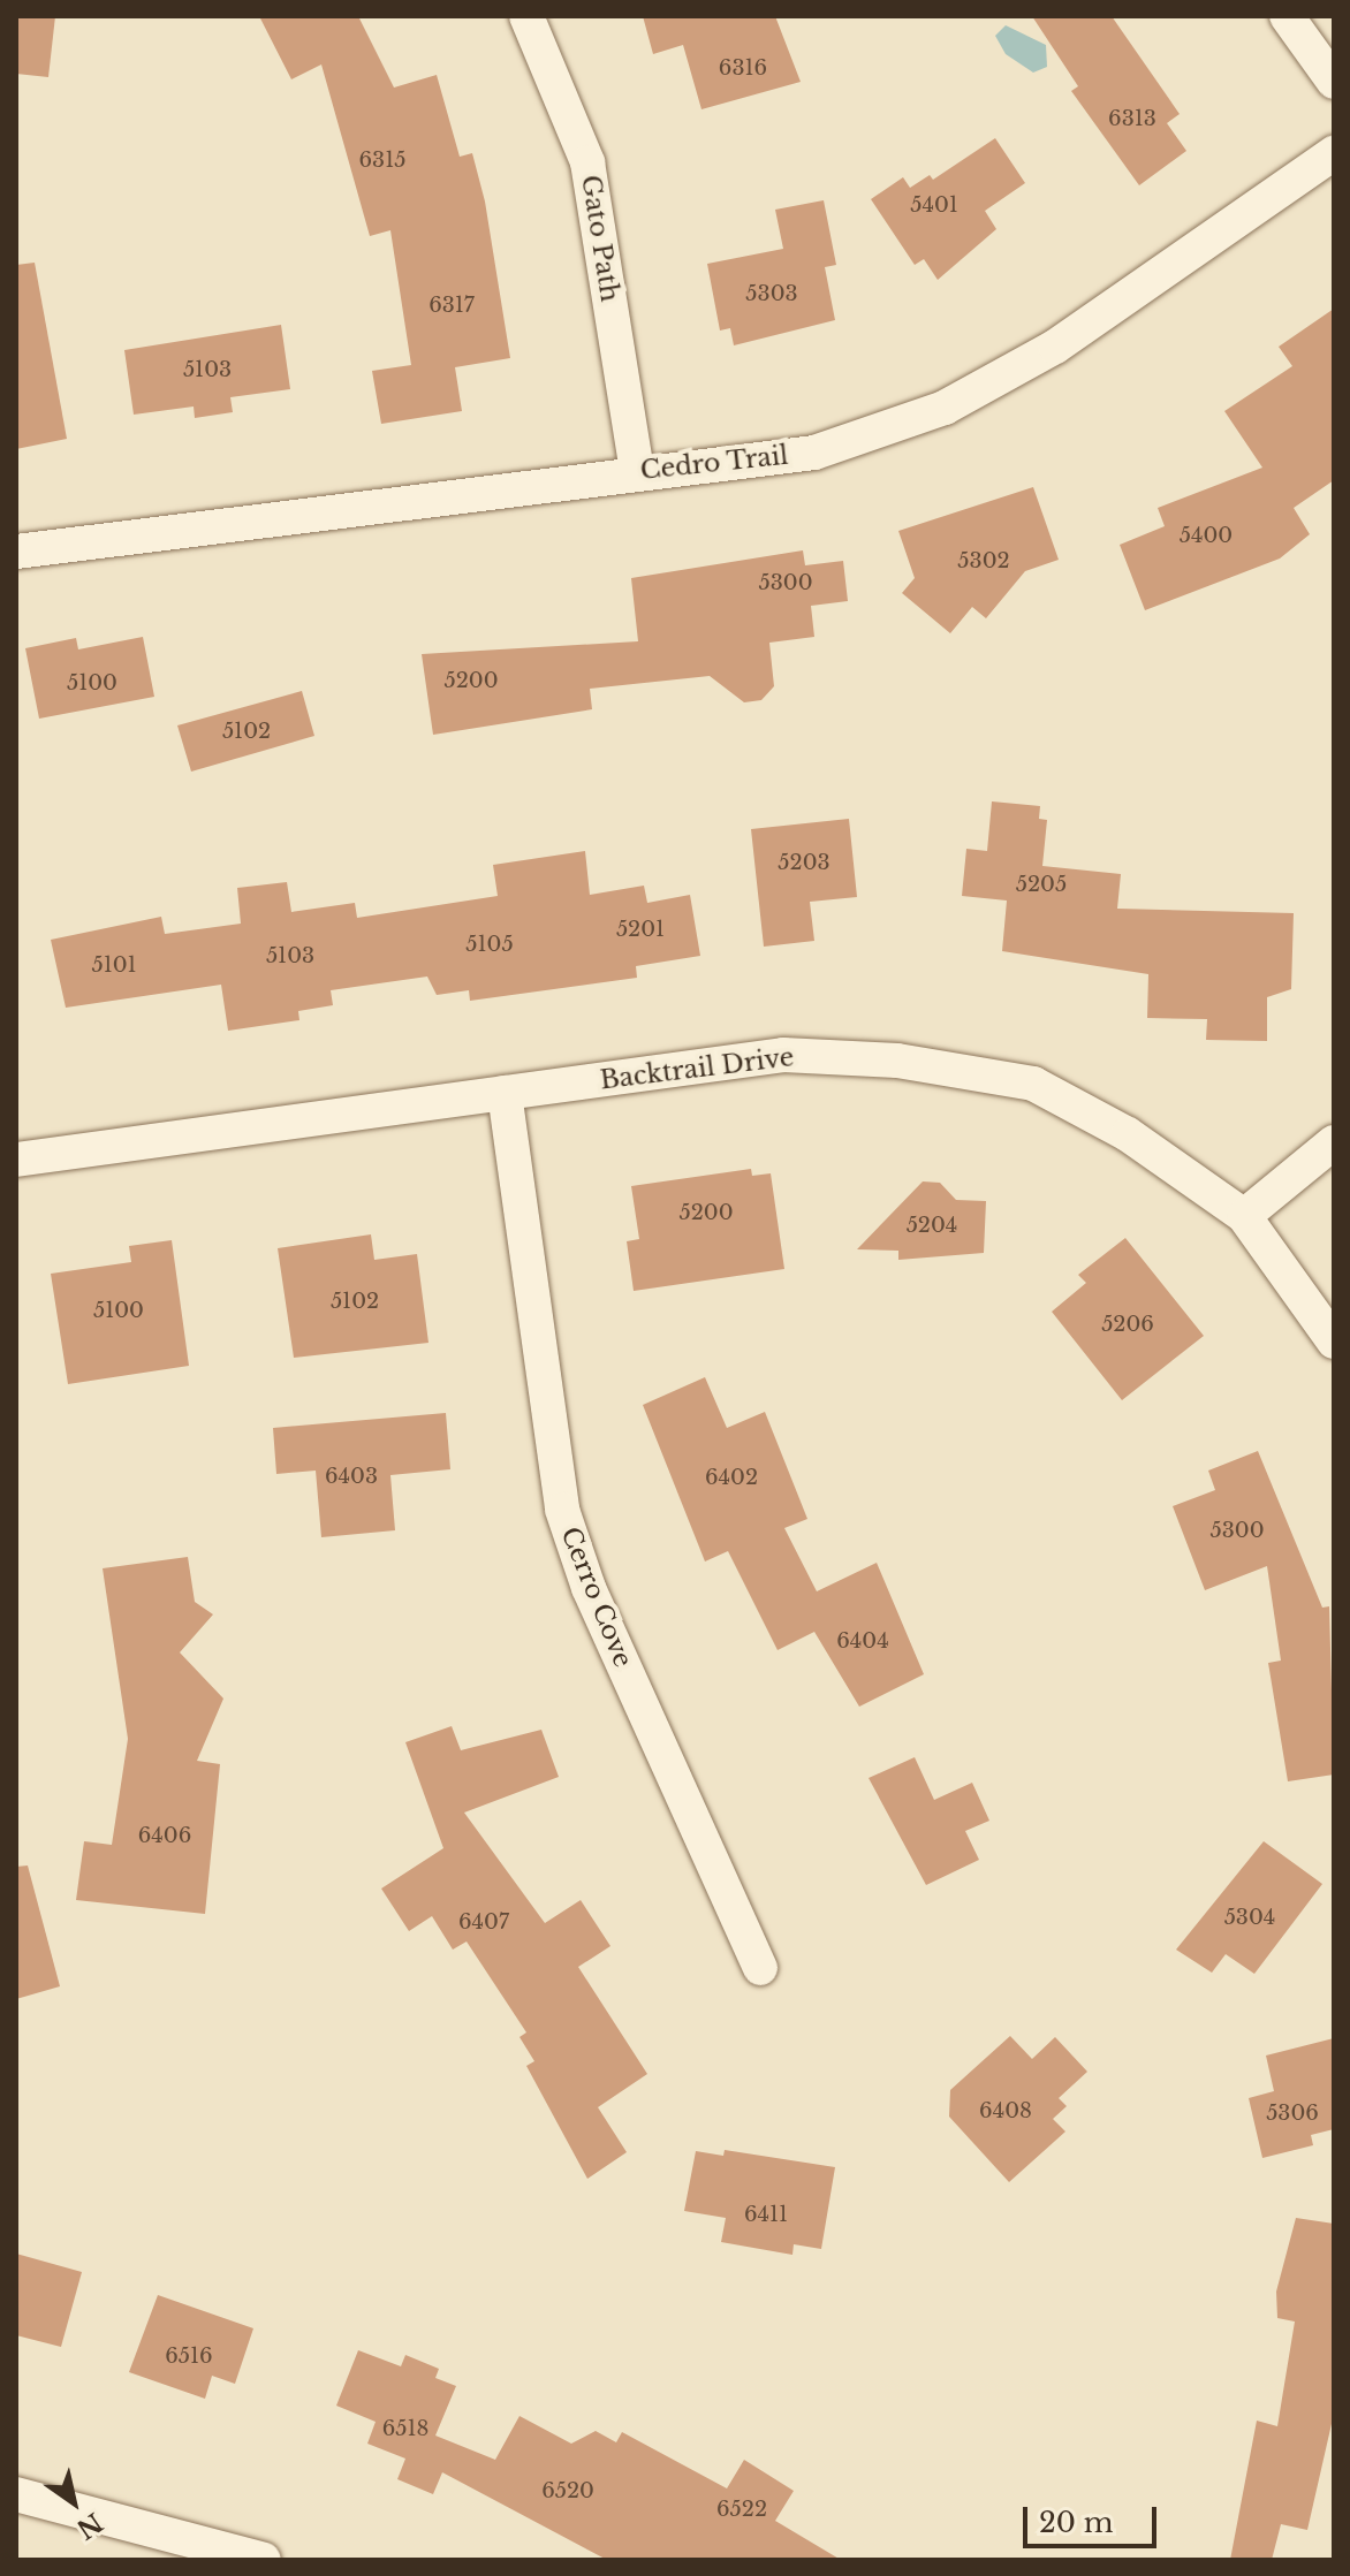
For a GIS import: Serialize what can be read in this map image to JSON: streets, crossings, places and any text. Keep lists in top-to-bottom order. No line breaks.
{"streets":{"street":["Gato Path","Cedro Trail","Backtrail Drive","Cerro Cove"]},"crossings":[["Gato Path","Cedro Trail"],["Backtrail Drive","Cerro Cove"]],"house_numbers":["6316","6313","6315","5401","5303","6317","5103","5400","5302","5300","5200","5100","5102","5203","5205","5201","5105","5103","5101","5200","5204","5102","5100","5206","6403","6402","5300","6404","6406","5304","6407","6408","5306","6411","6516","6518","6520","6522"],"scale_bar":"20 m","north":"bottom right"}
